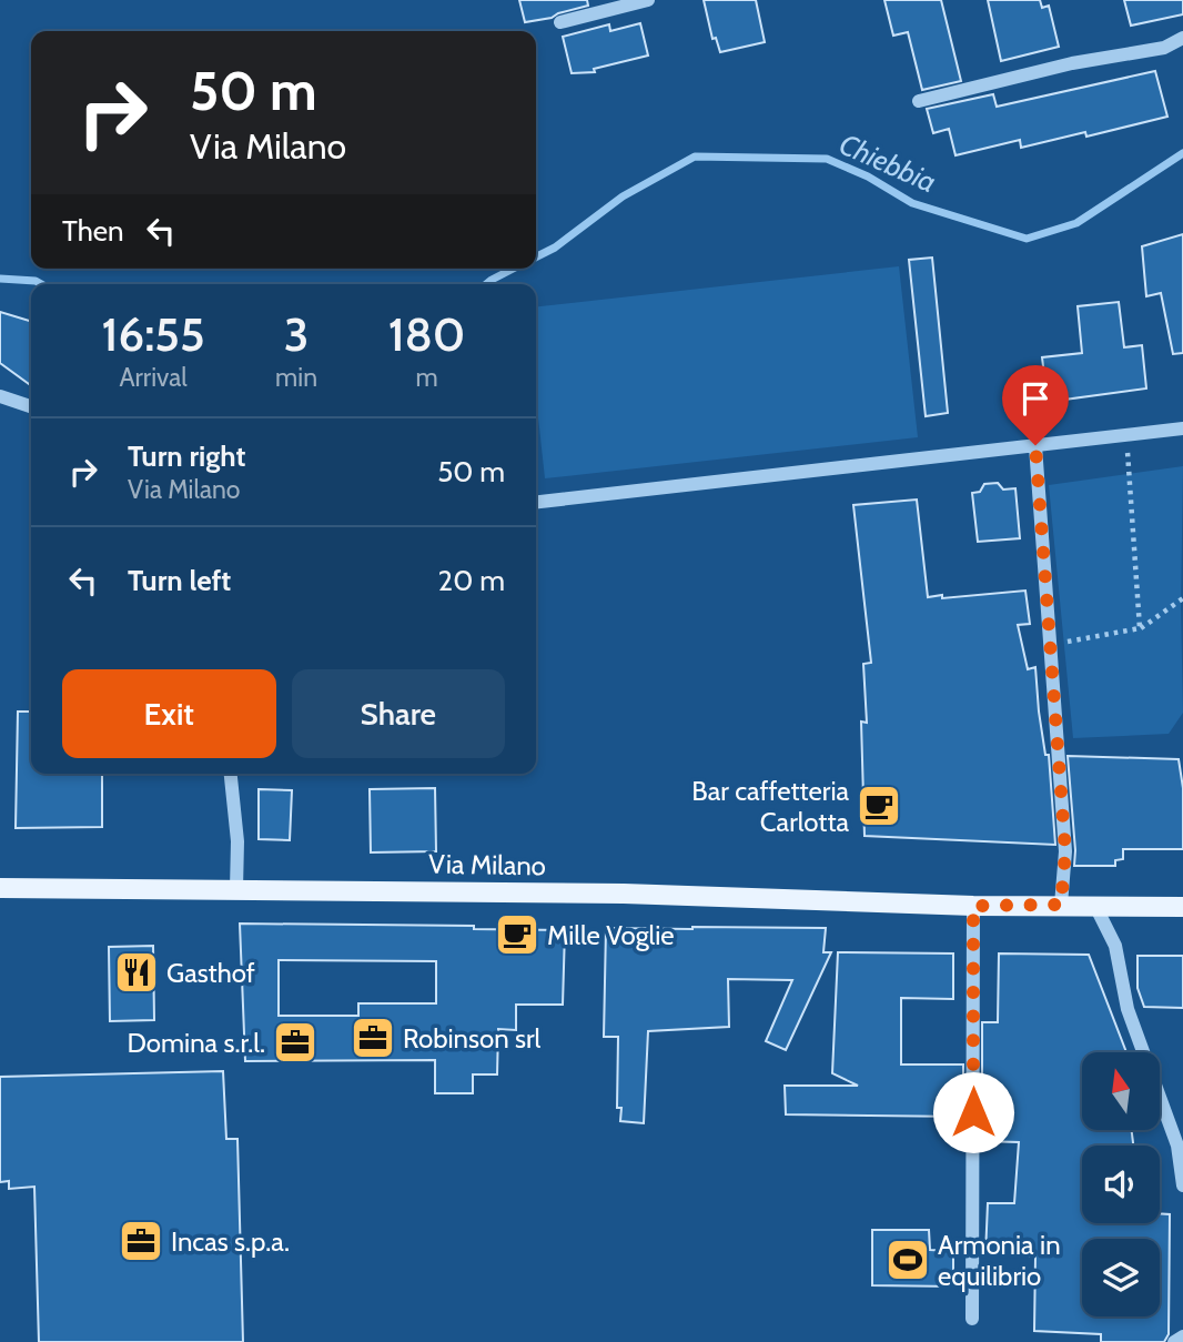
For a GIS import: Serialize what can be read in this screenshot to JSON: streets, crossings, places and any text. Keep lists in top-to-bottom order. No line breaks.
{"streets":{"main road":["Via Milano"]},"water":["Chiebbia"],"places":{"cafe":["Bar caffetteria Carlotta","Mille Voglie"],"restaurant":["Gasthof"],"office":["Robinson srl","Domina s.r.l.","Incas s.p.a."],"sports":["Armonia in equilibrio"]},"north":"top","page":{"turn":["50 m","Via Milano"],"then":"Then","eta":["16:55","Arrival","3","min","180","m"],"list":[{"name":"Turn right","note":"Via Milano","value":"50 m"},{"name":"Turn left","value":"20 m"}],"buttons":["Exit","Share"]}}
